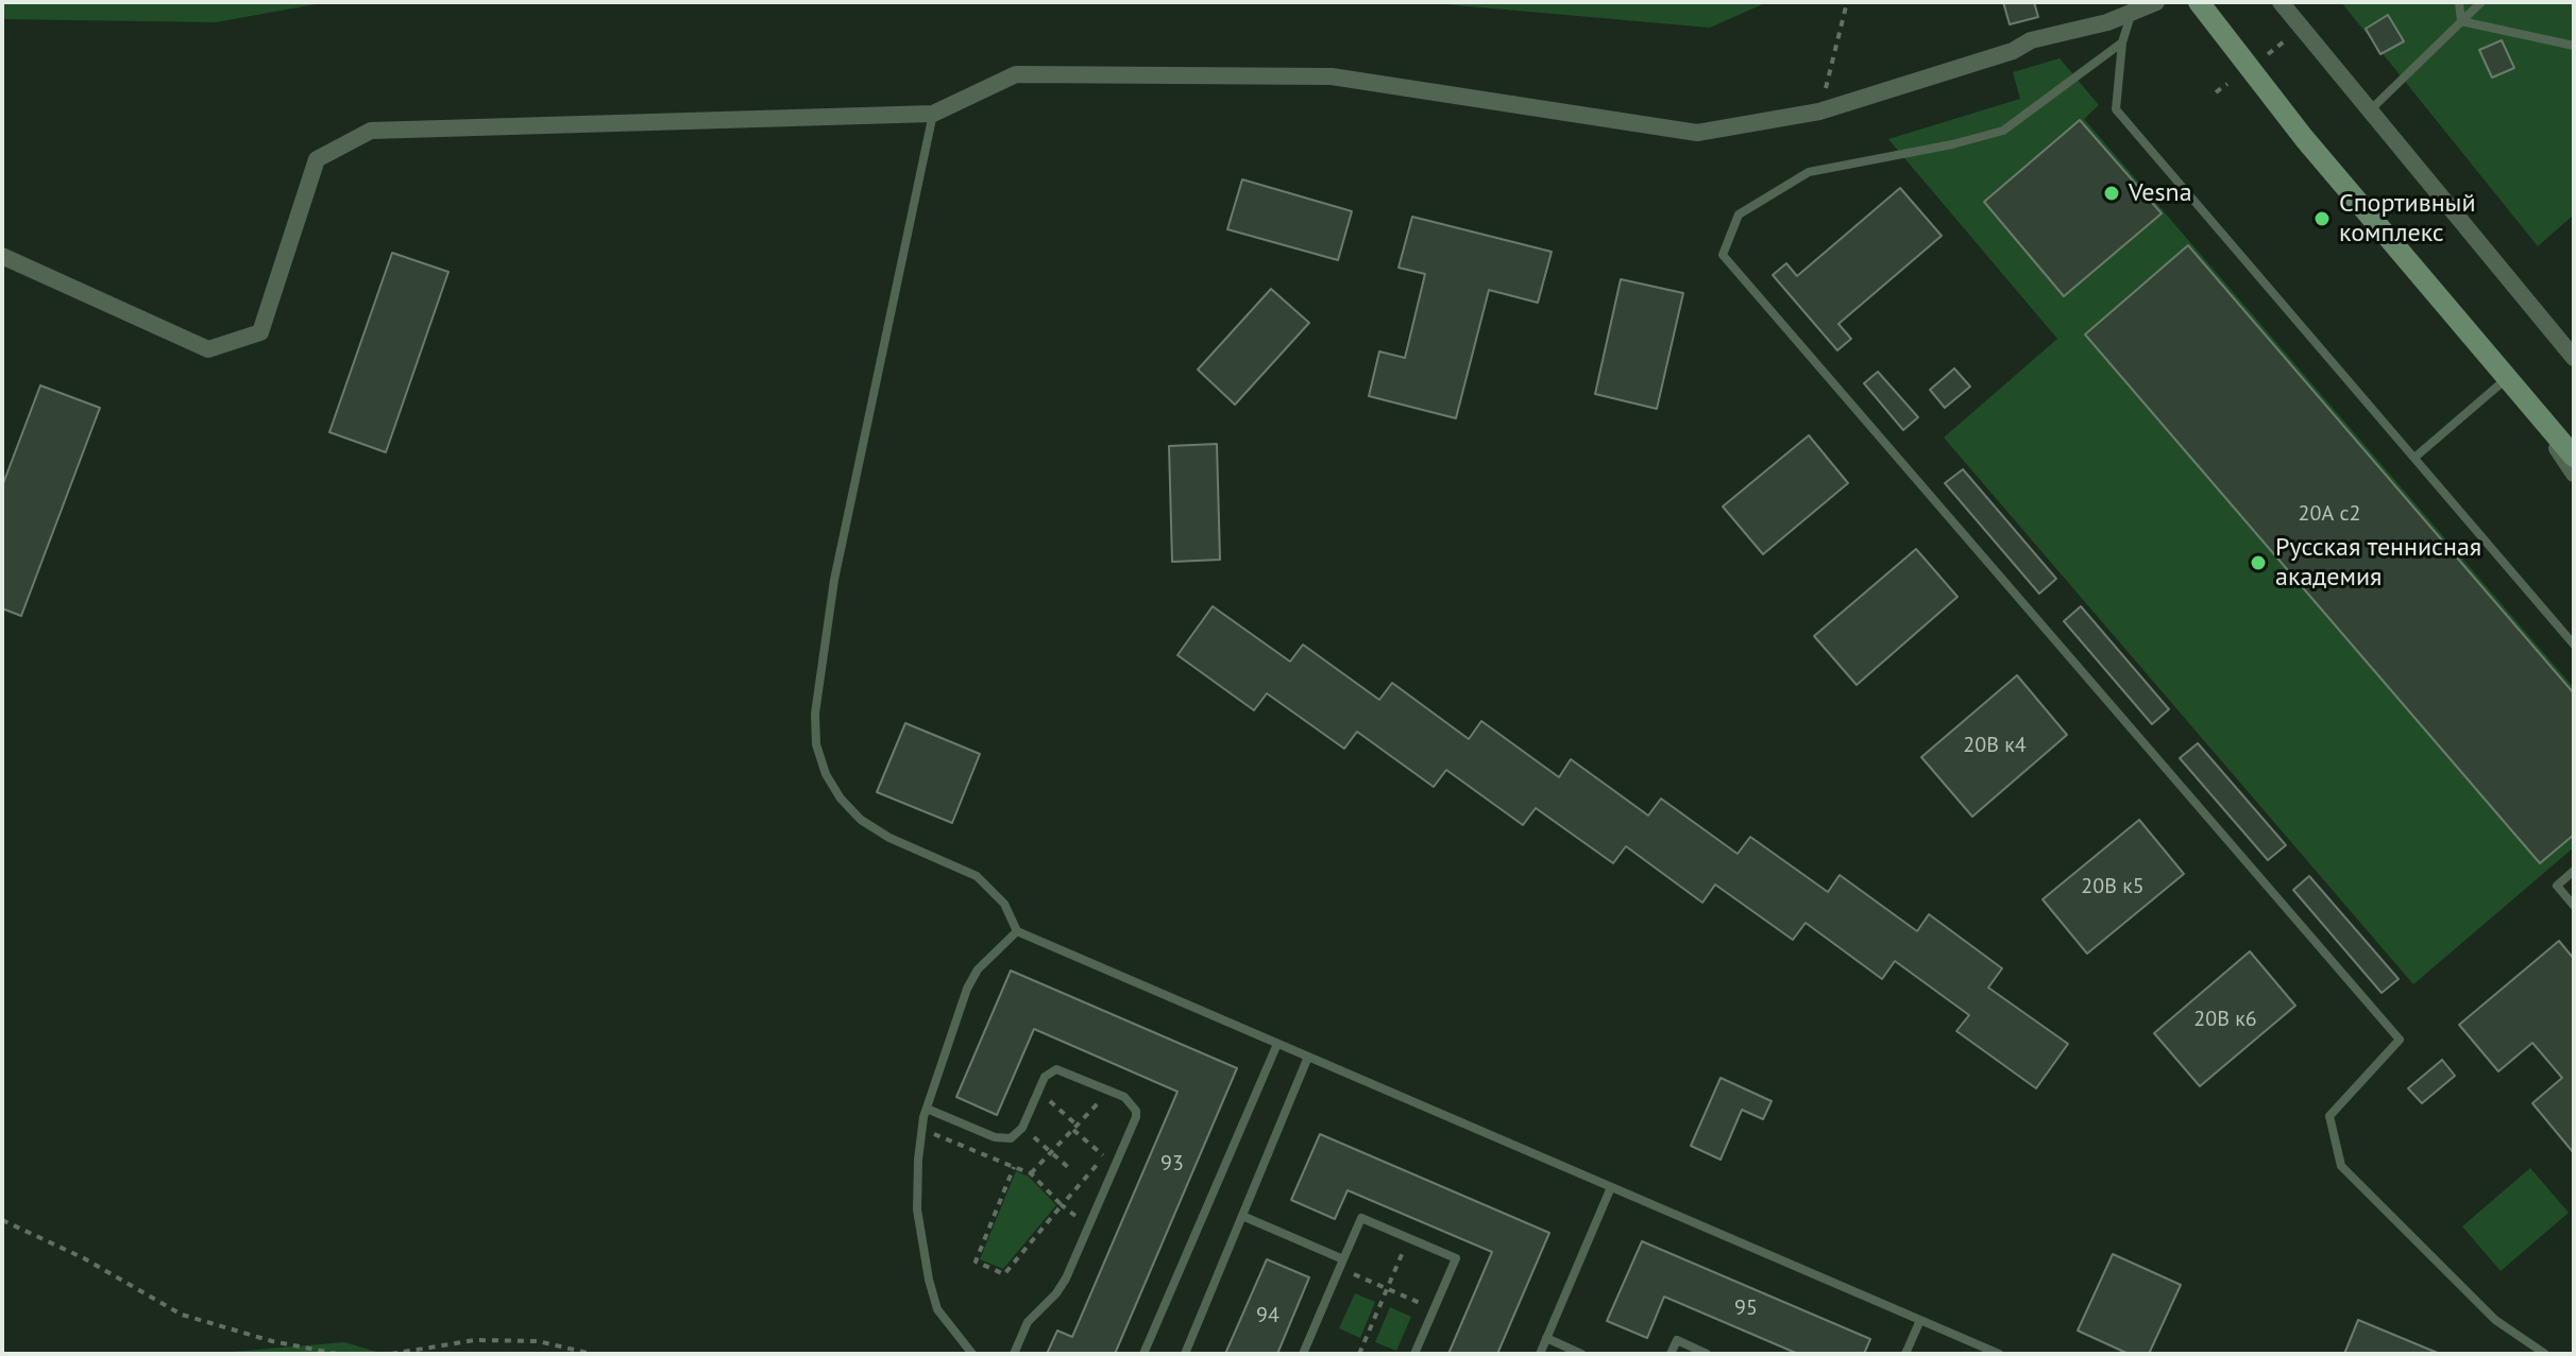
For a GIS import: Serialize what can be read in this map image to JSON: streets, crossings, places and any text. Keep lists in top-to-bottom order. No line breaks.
{"places":["Vesna","Спортивный комплекс","Русская теннисная академия"],"house_numbers":["20А с2","20В к4","20В к5","20В к6","93","95","94"]}
